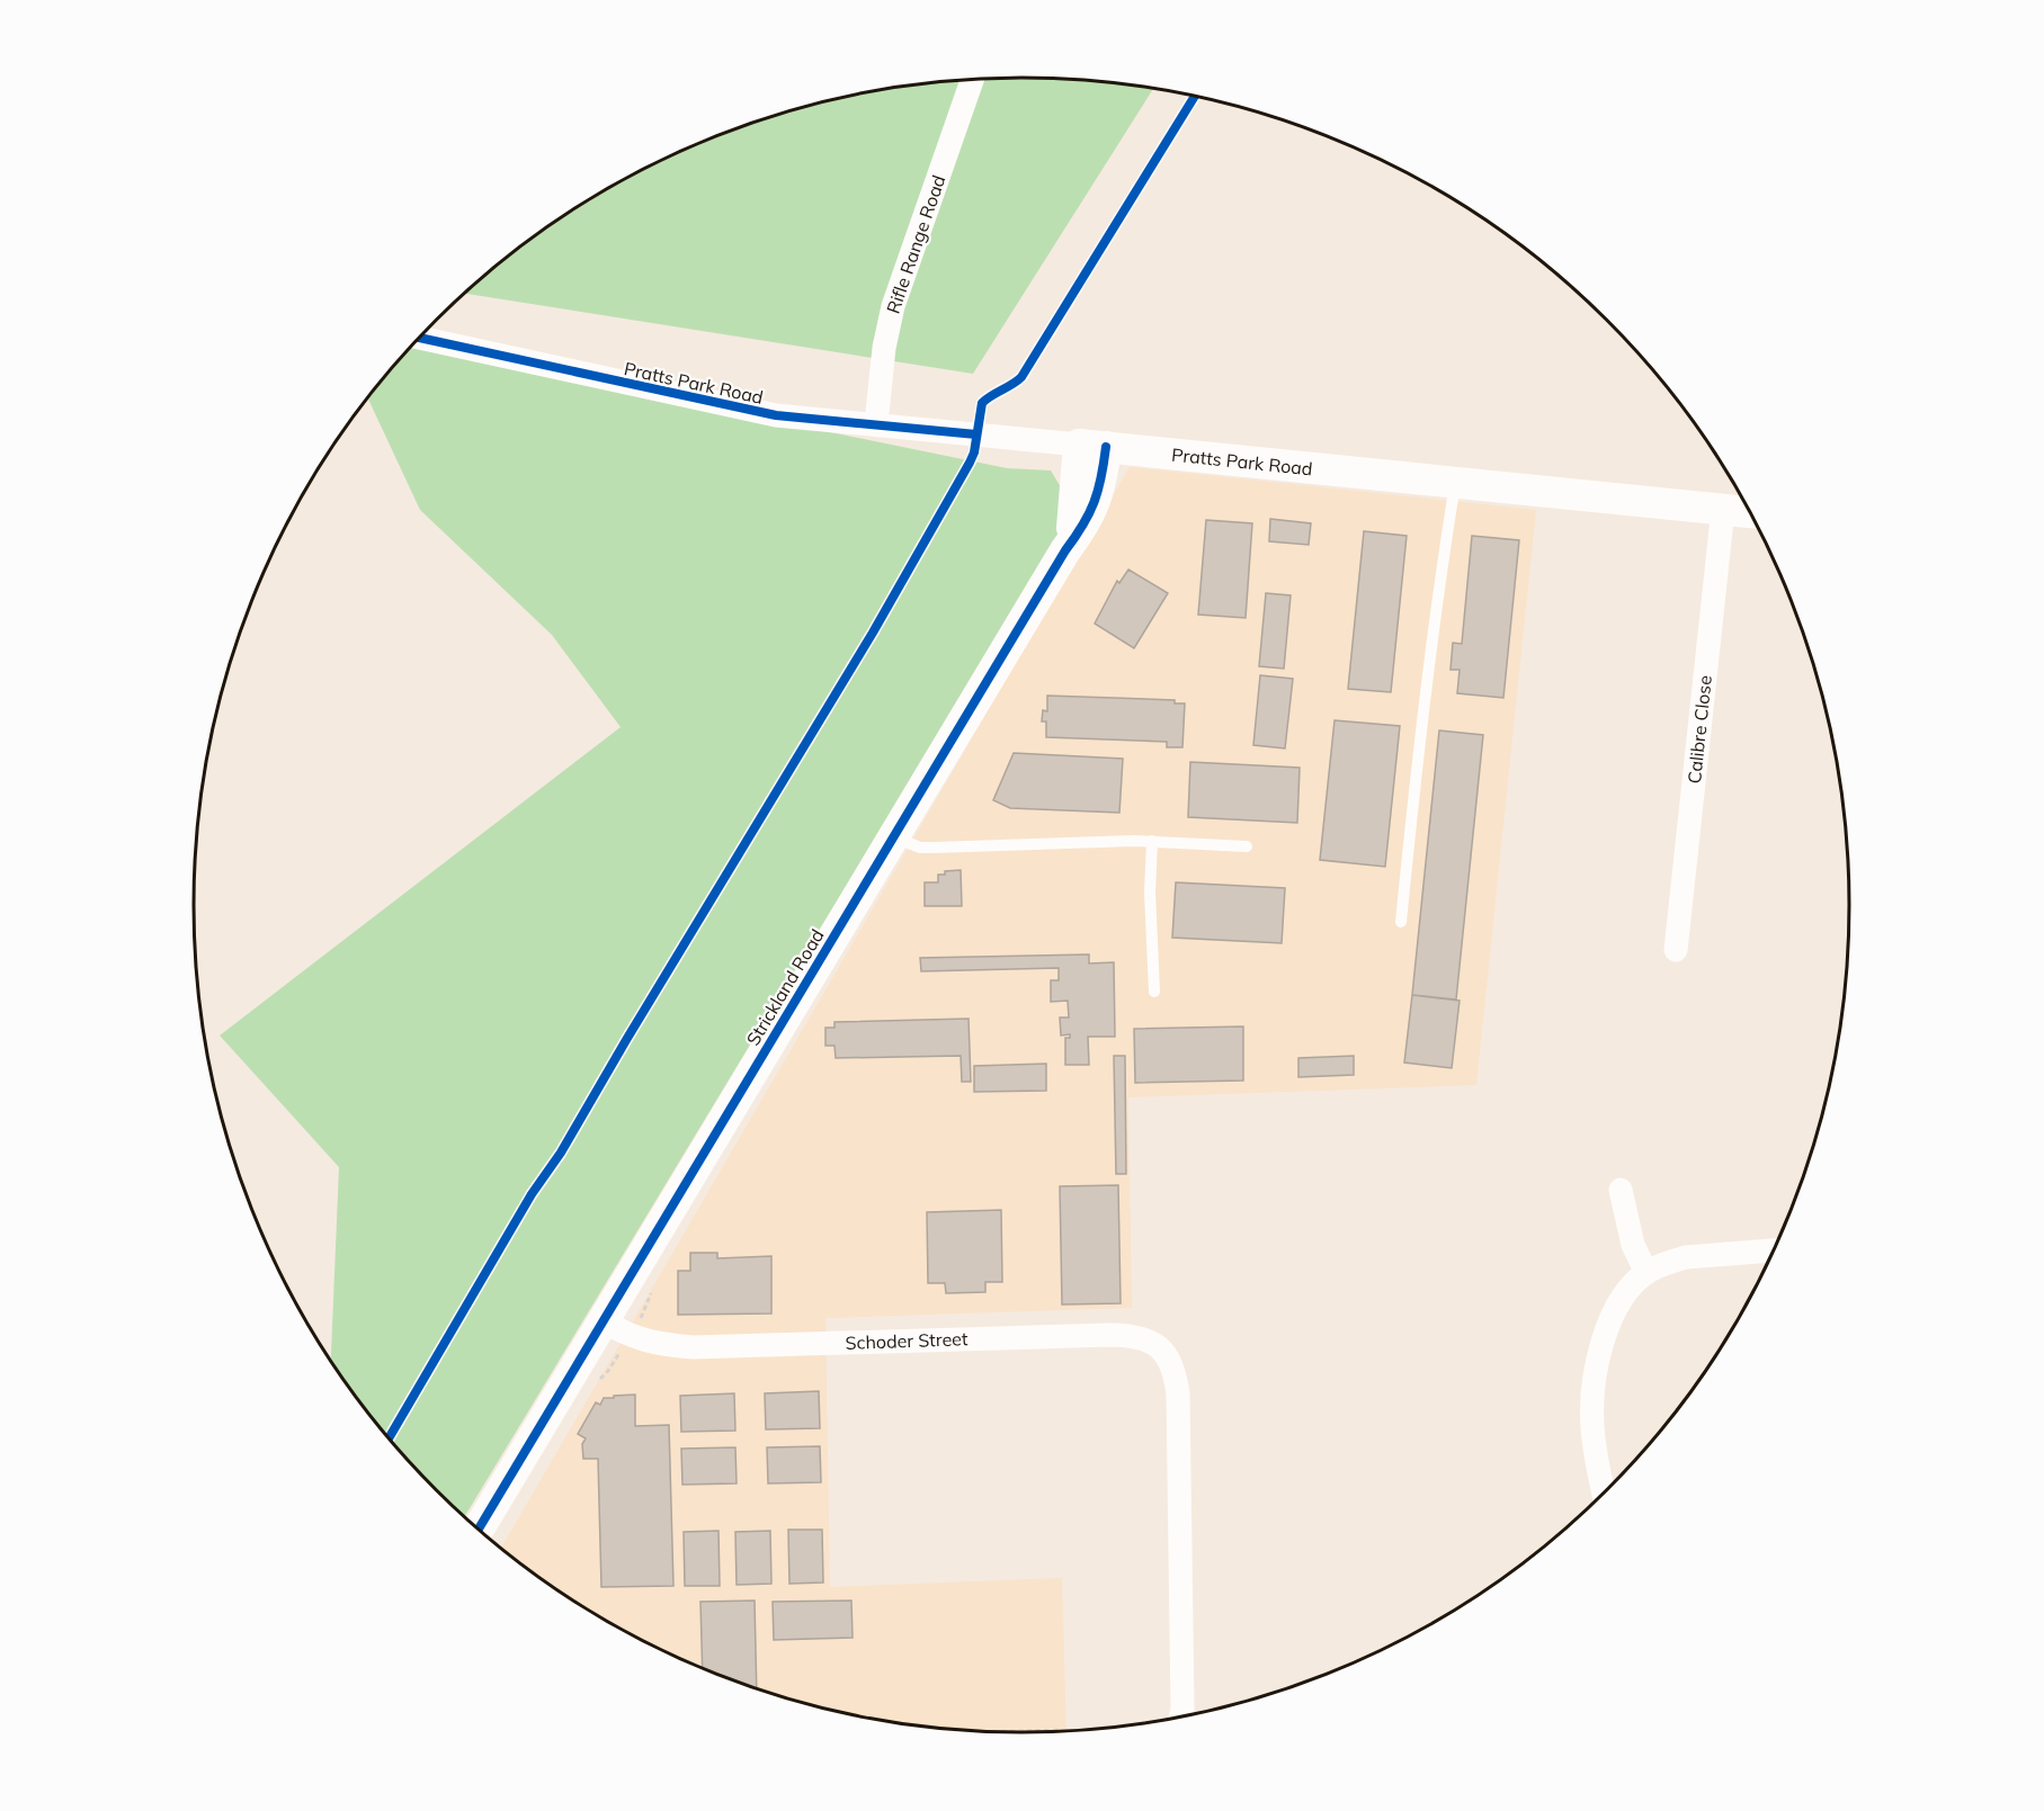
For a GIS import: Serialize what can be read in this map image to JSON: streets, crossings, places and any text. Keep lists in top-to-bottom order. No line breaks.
{"streets":{"street":["Rifle Range Road","Pratts Park Road","Calibre Close","Strickland Road","Schoder Street"]},"crossings":[["Rifle Range Road","Pratts Park Road"],["Pratts Park Road","Calibre Close"],["Pratts Park Road","Strickland Road"],["Strickland Road","Schoder Street"]]}
